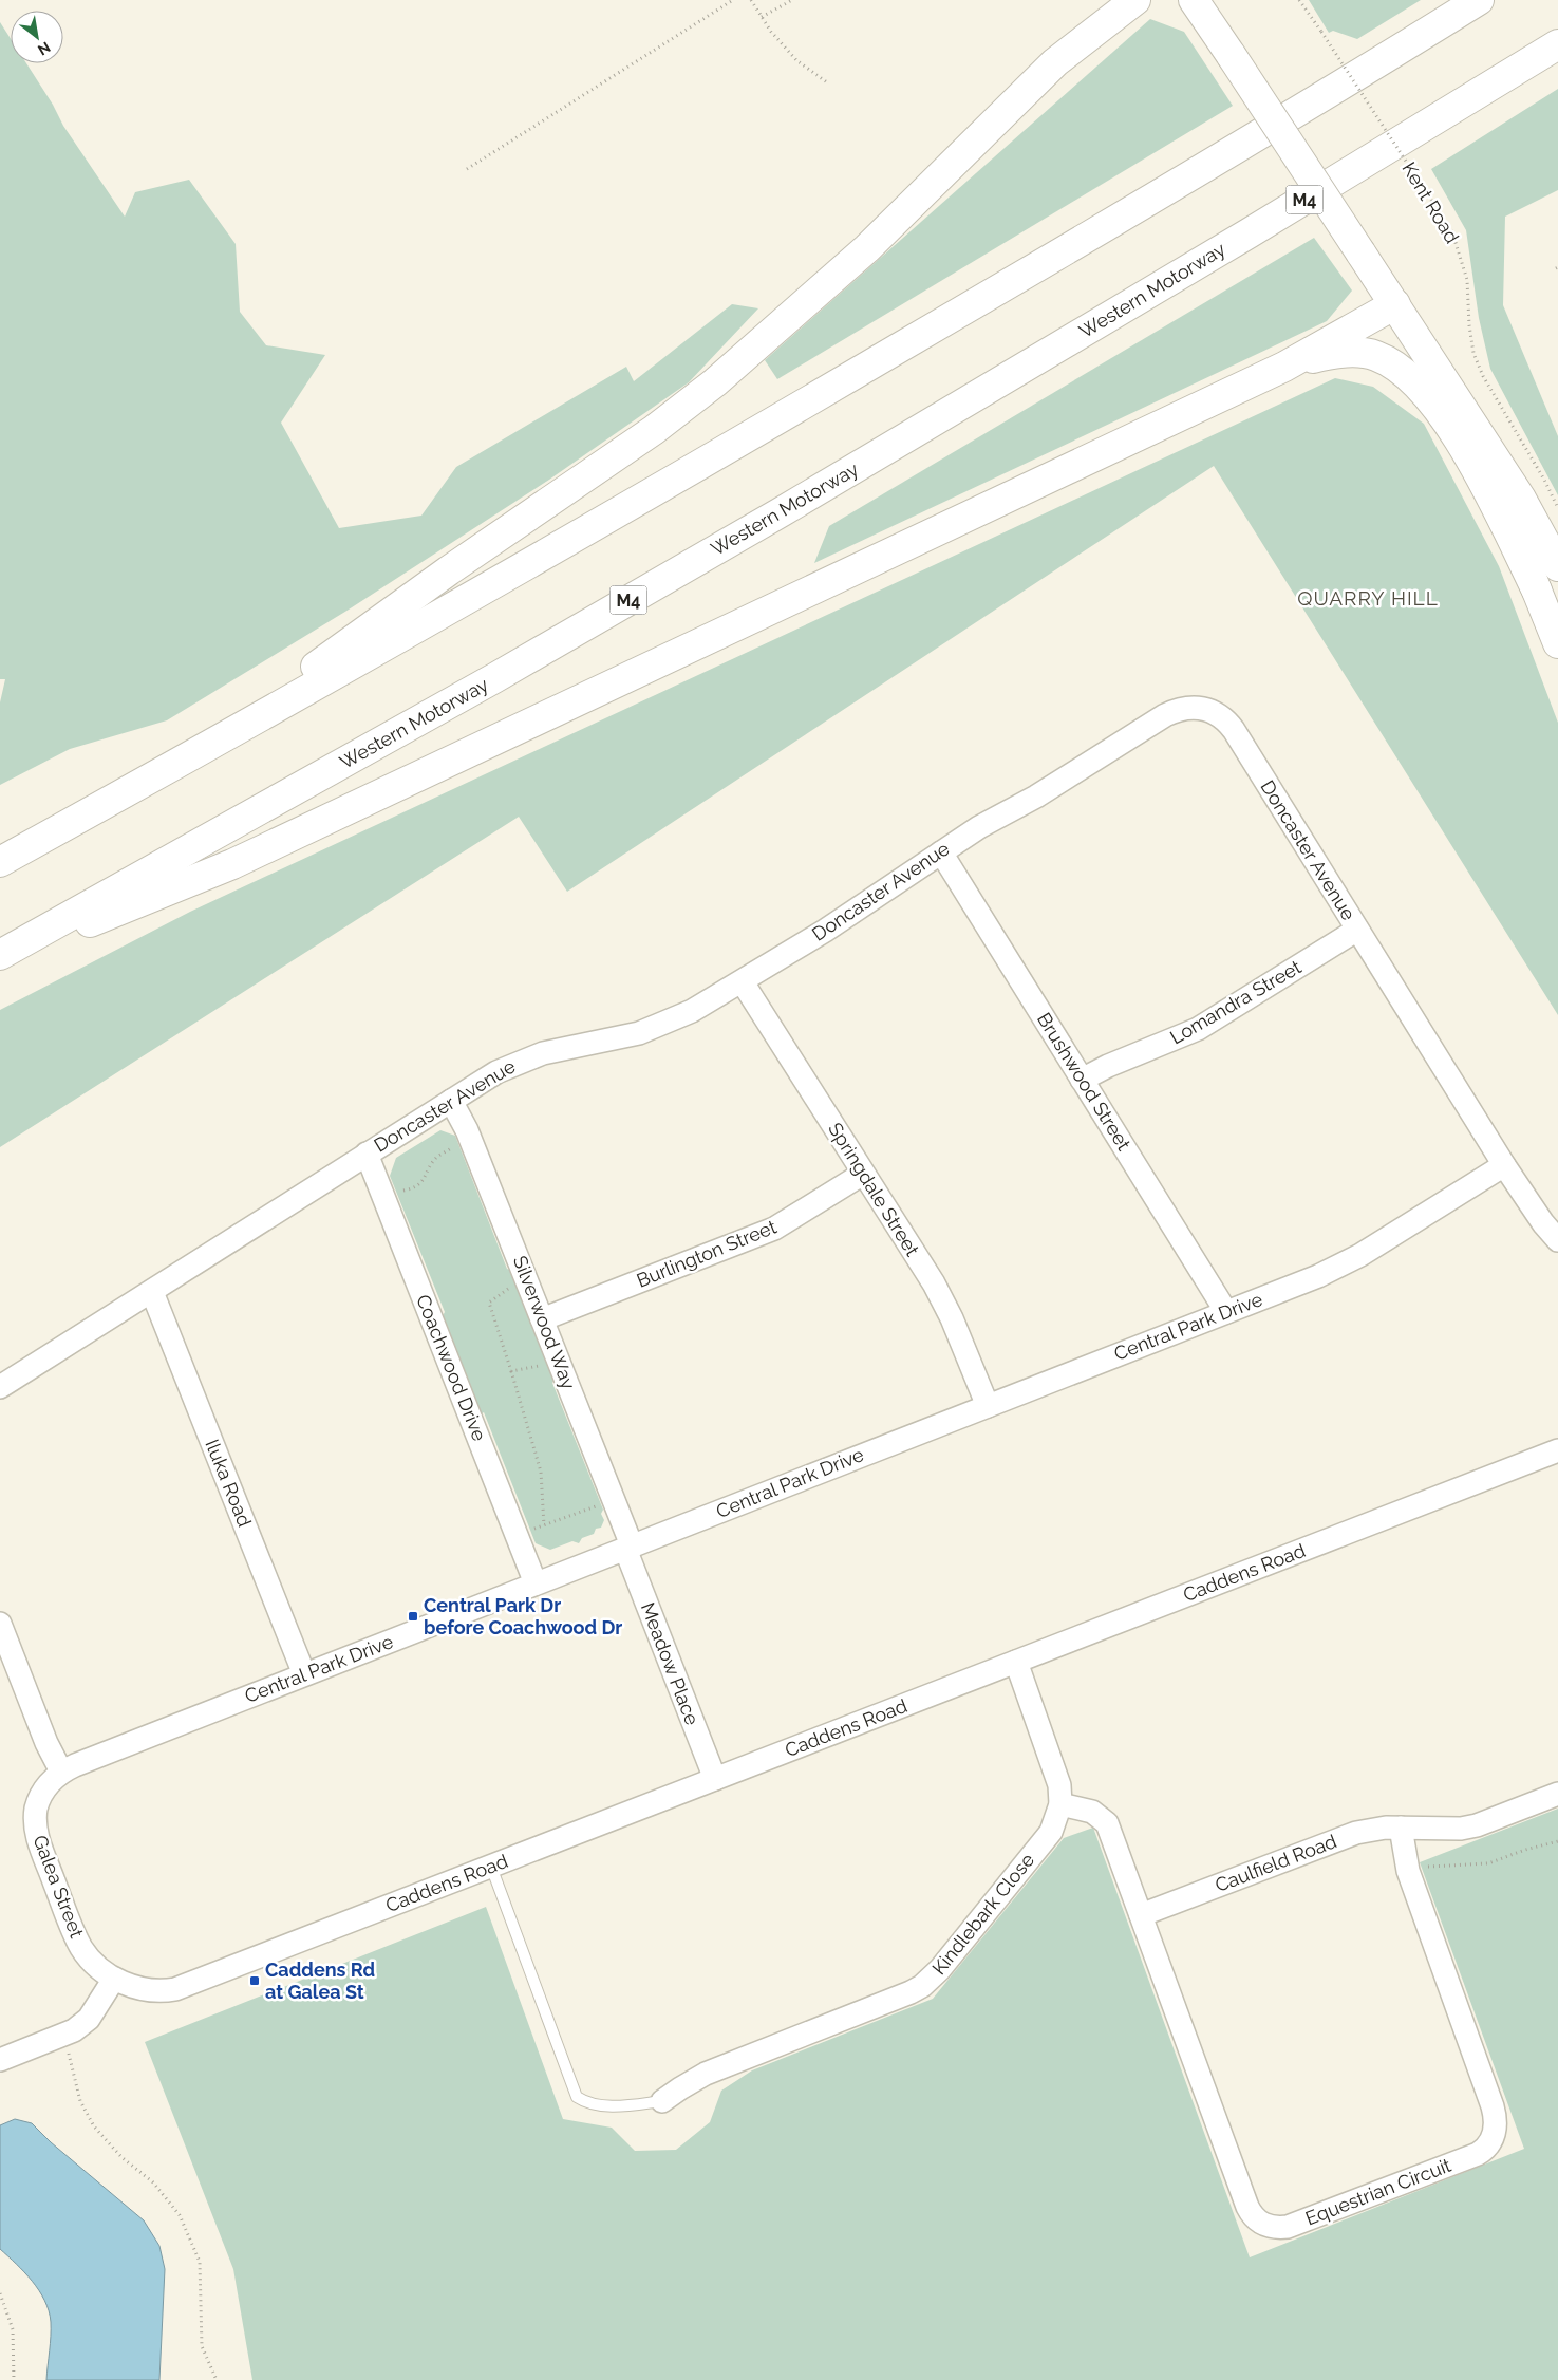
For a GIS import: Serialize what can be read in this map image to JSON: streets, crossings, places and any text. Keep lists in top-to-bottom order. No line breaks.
{"streets":{"main road":["M4","Western Motorway"],"street":["Doncaster Avenue","Lomandra Street","Brushwood Street","Springdale Street","Burlington Street","Silverwood Way","Central Park Drive","Coachwood Drive","Iluka Road","Caddens Road","Meadow Place","Caulfield Road","Galea Street","Kindlebark Close","Equestrian Circuit"],"path":["Kent Road"]},"crossings":[["Doncaster Avenue","Lomandra Street"],["Doncaster Avenue","Brushwood Street"],["Doncaster Avenue","Springdale Street"],["Doncaster Avenue","Silverwood Way"],["Doncaster Avenue","Central Park Drive"],["Doncaster Avenue","Coachwood Drive"],["Doncaster Avenue","Iluka Road"],["Lomandra Street","Brushwood Street"],["Brushwood Street","Central Park Drive"],["Springdale Street","Burlington Street"],["Springdale Street","Central Park Drive"],["Burlington Street","Silverwood Way"],["Silverwood Way","Central Park Drive"],["Silverwood Way","Meadow Place"],["Central Park Drive","Coachwood Drive"],["Central Park Drive","Iluka Road"],["Central Park Drive","Meadow Place"],["Central Park Drive","Galea Street"],["Caddens Road","Meadow Place"],["Caddens Road","Galea Street"],["Caddens Road","Kindlebark Close"],["Caulfield Road","Equestrian Circuit"]],"districts":["QUARRY HILL"],"places":{"transit":["Central Park Dr before Coachwood Dr","Caddens Rd at Galea St"]},"north":"bottom right"}
